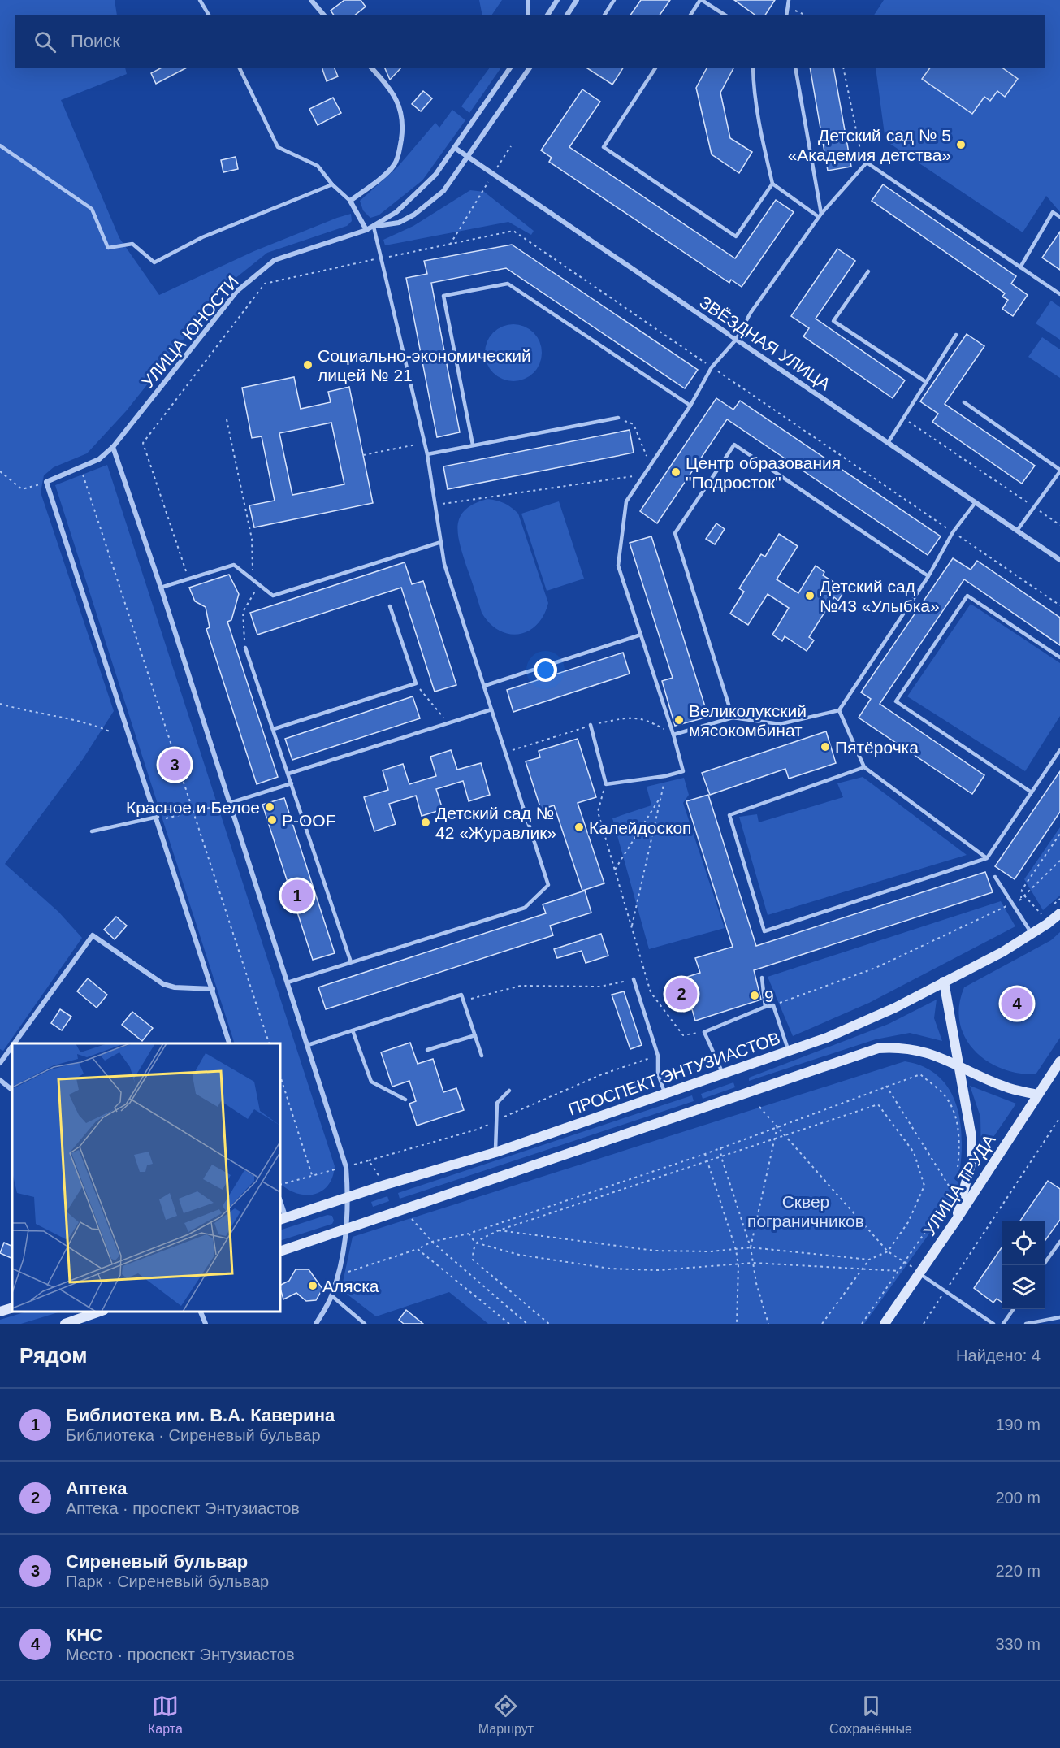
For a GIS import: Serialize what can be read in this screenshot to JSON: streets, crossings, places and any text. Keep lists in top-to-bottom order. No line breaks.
{"streets":{"main road":["ПРОСПЕКТ ЭНТУЗИАСТОВ","УЛИЦА ТРУДА"],"street":["УЛИЦА ЮНОСТИ","ЗВЁЗДНАЯ УЛИЦА"]},"crossings":[["УЛИЦА ЮНОСТИ","ЗВЁЗДНАЯ УЛИЦА"]],"parks":["Сквер пограничников"],"places":["Детский сад № 5 «Академия детства»","Социально-экономический лицей № 21","Центр образования \"Подросток\"","Детский сад №43 «Улыбка»","Великолукский мясокомбинат","Пятёрочка","Красное и Белое","P-OOF","Детский сад № 42 «Журавлик»","Калейдоскоп","9","Аляска"],"page":{"search":"Поиск","pins":["3","1","2","4"],"heading":["Рядом","Найдено: 4"],"list":[{"mark":"1","name":"Библиотека им. В.А. Каверина","note":"Библиотека · Сиреневый бульвар","value":"190 m"},{"mark":"2","name":"Аптека","note":"Аптека · проспект Энтузиастов","value":"200 m"},{"mark":"3","name":"Сиреневый бульвар","note":"Парк · Сиреневый бульвар","value":"220 m"},{"mark":"4","name":"КНС","note":"Место · проспект Энтузиастов","value":"330 m"}],"nav":["Карта","Маршрут","Сохранённые"]}}
